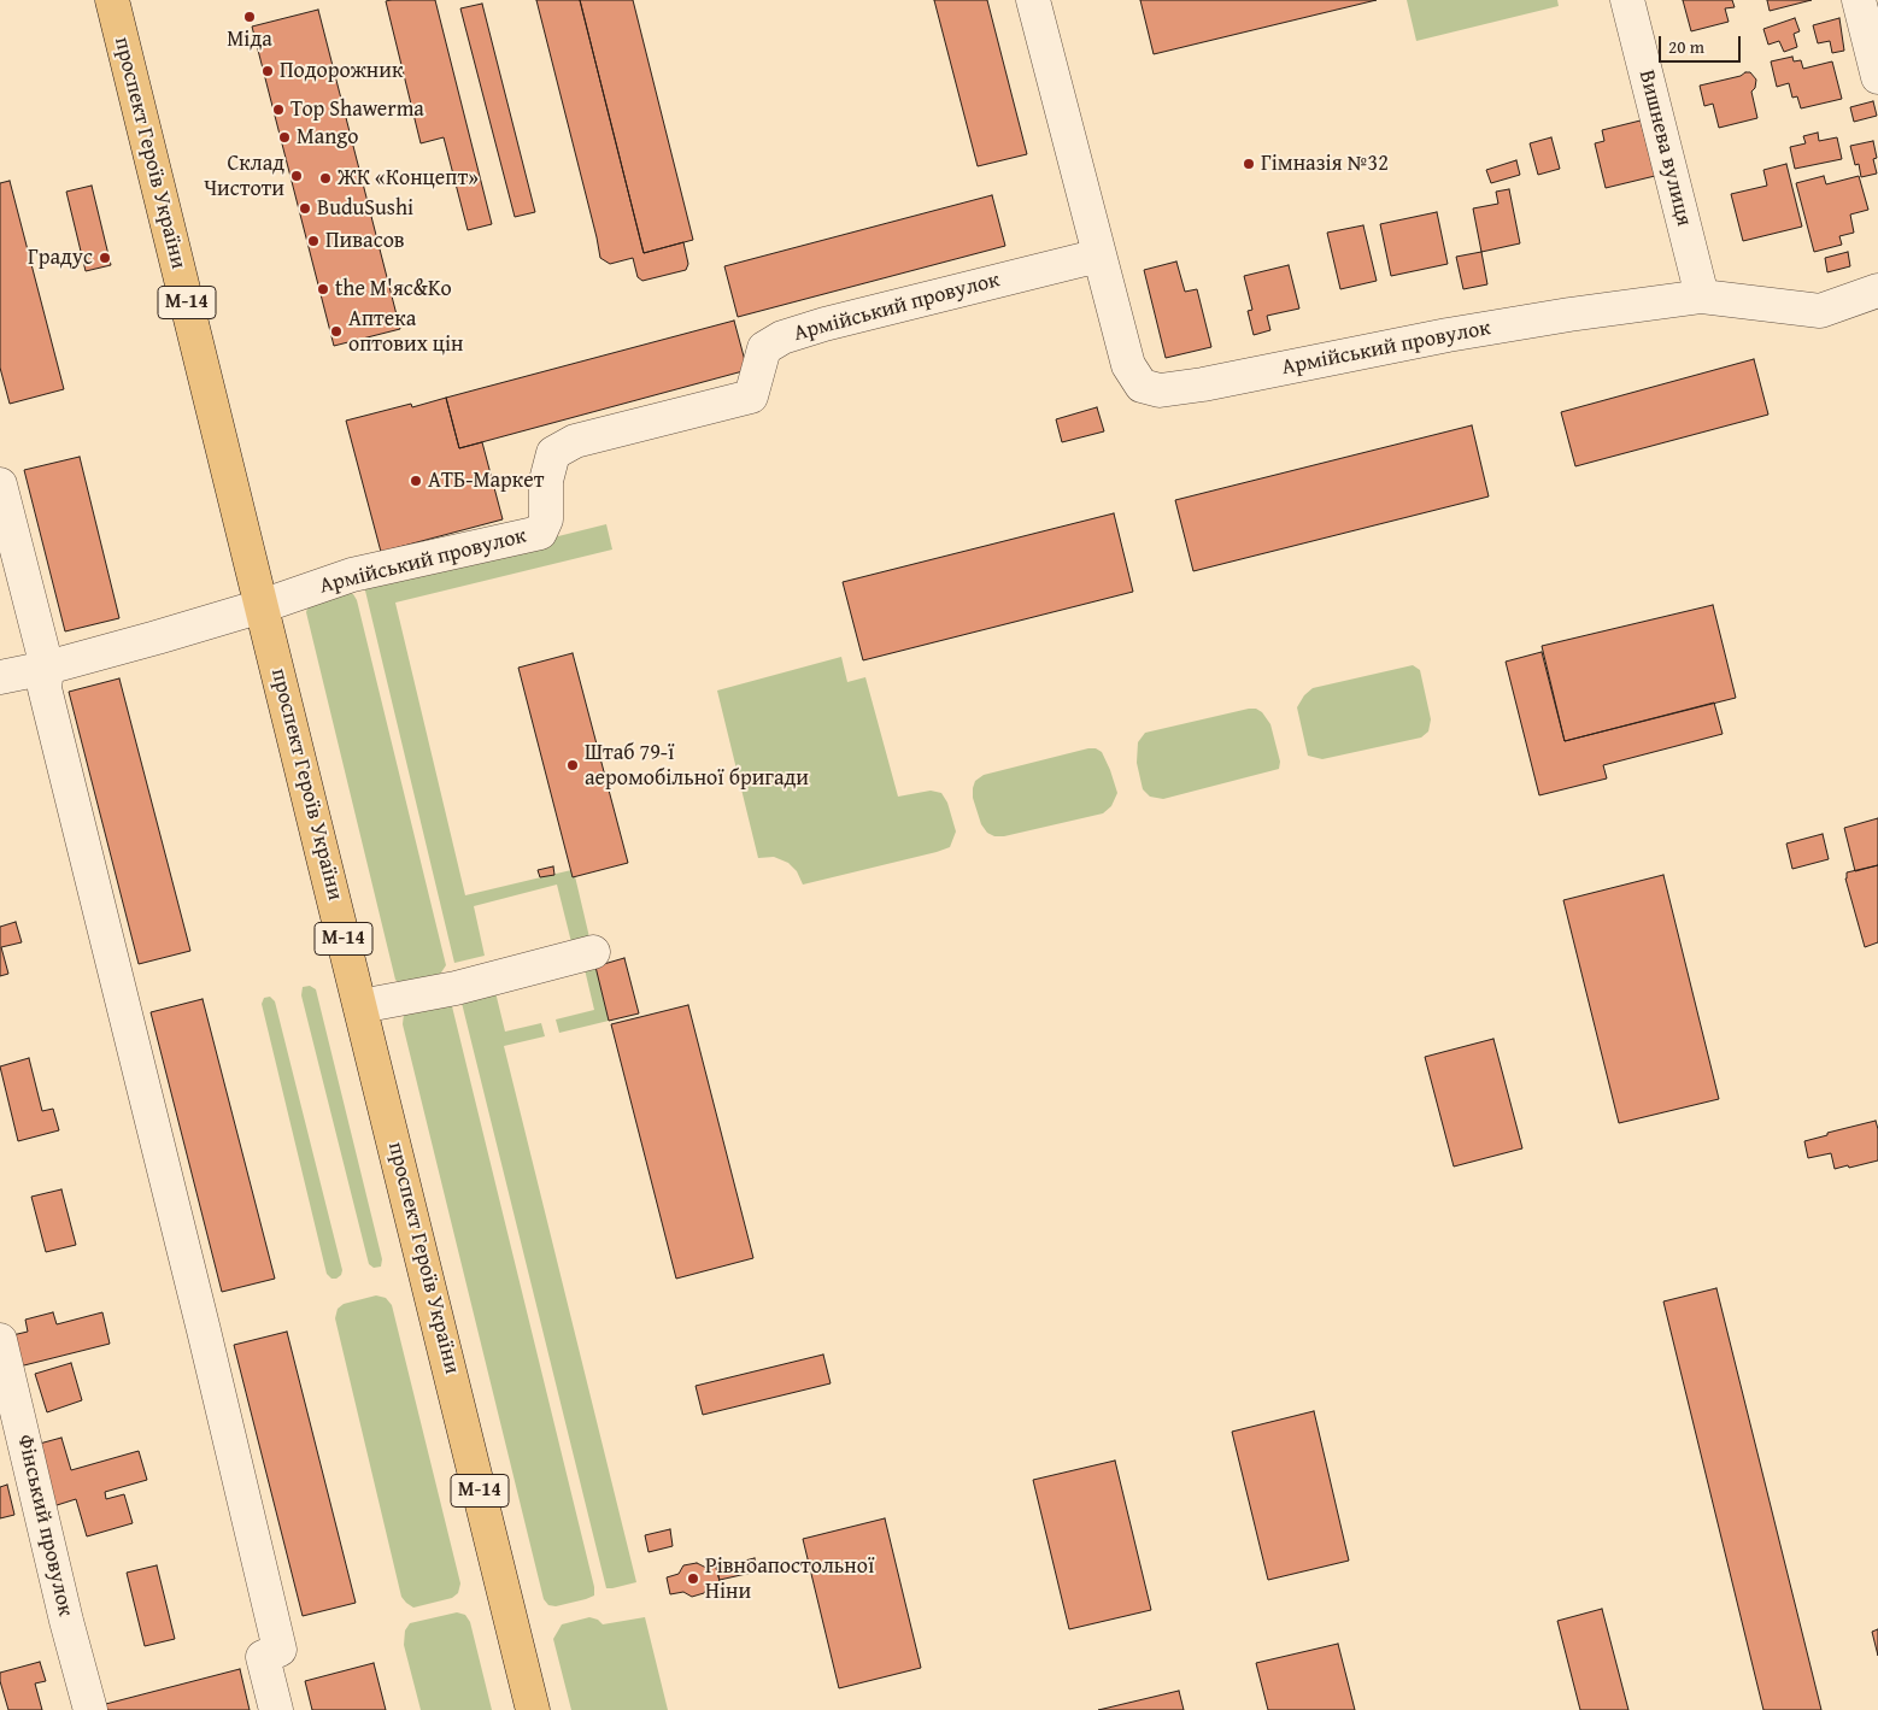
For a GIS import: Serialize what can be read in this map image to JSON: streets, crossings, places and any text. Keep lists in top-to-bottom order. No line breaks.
{"streets":{"highway":["проспект Героїв України","М-14"],"street":["Вишнева вулиця","Армійський провулок","Фінський провулок"]},"crossings":[["Вишнева вулиця","Армійський провулок"],["проспект Героїв України","Армійський провулок"]],"places":["Міда","Подорожник","Top Shawerma","Mango","Гімназія №32","Склад Чистоти","ЖК «Концепт»","BuduSushi","Пивасов","Градус","the М'яс&Kо","Аптека оптових цін","АТБ-Маркет","Штаб 79-ї аеромобільної бригади","Рівноапостольної Ніни"],"scale_bar":"20 m"}
